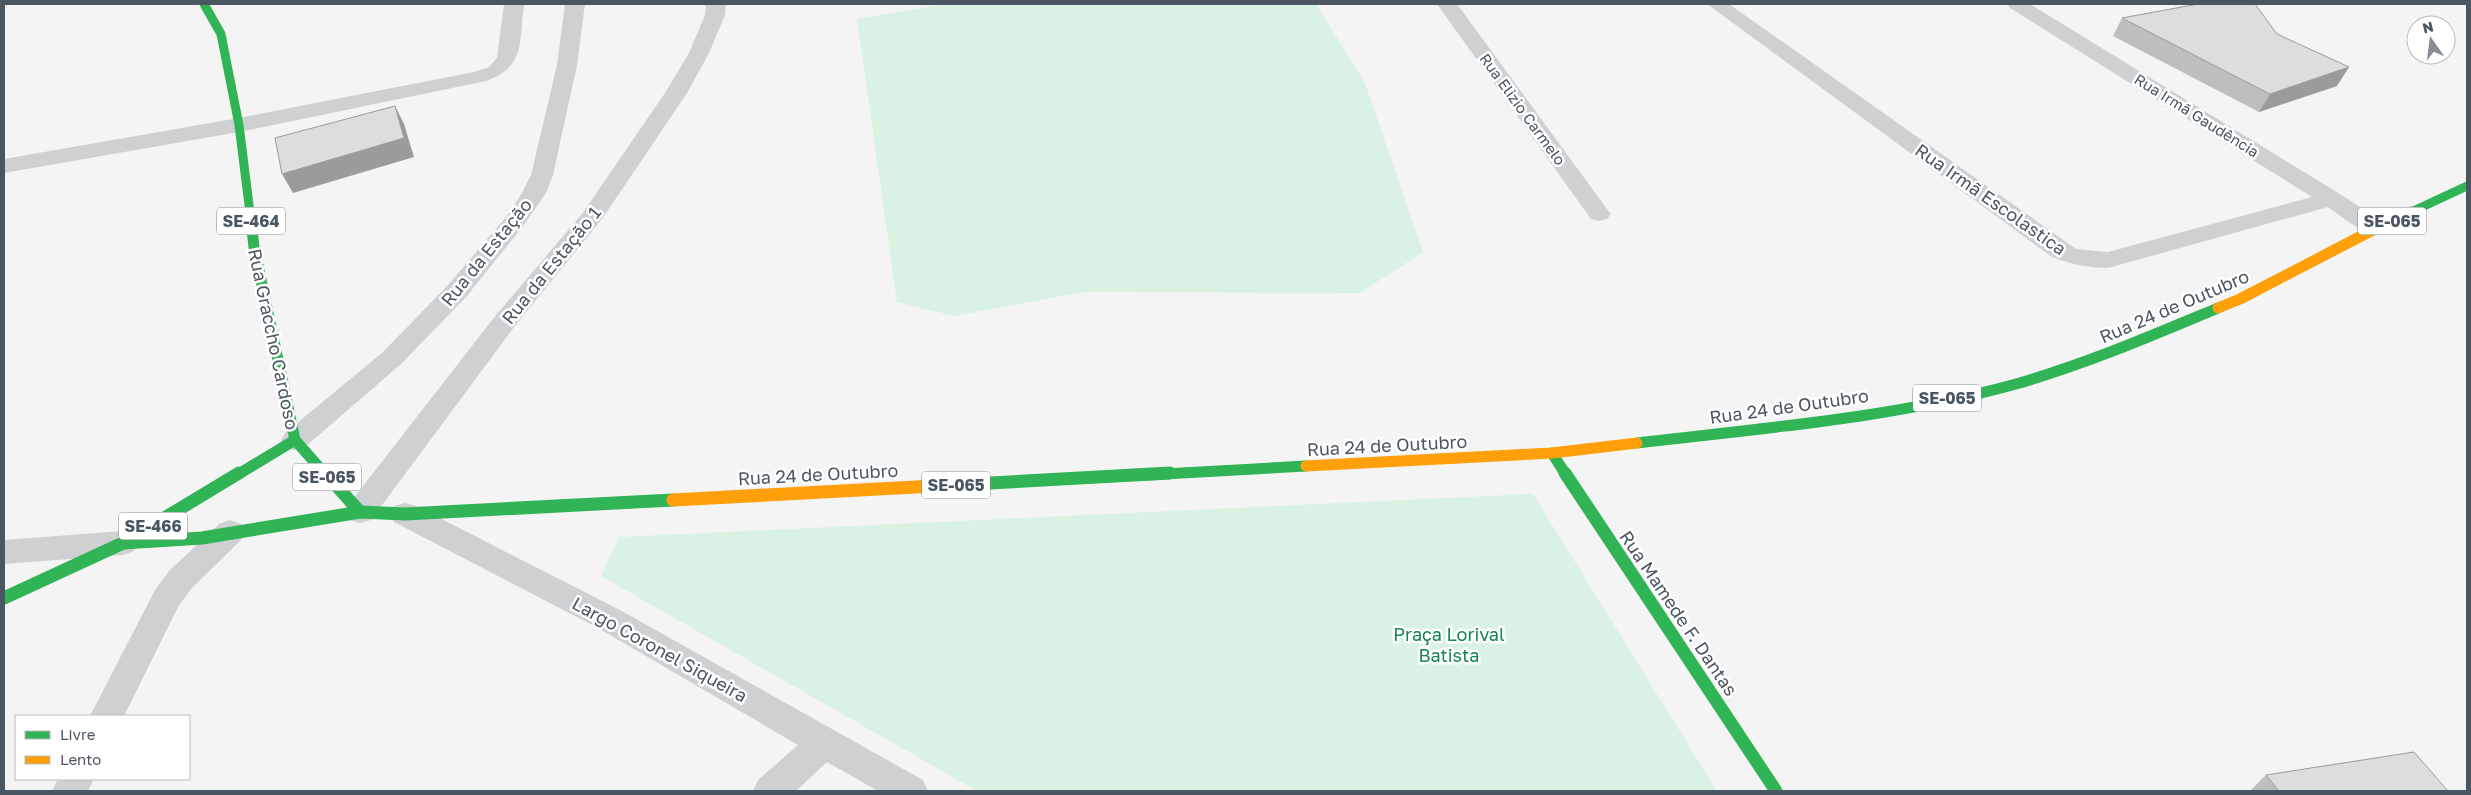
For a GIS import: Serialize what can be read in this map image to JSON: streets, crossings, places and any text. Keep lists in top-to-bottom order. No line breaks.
{"streets":{"main road":["SE-464","SE-065","Rua 24 de Outubro","Rua Graccho Cardoso","SE-466","Rua Mamede F. Dantas"],"street":["Rua Elizio Carmelo","Rua Irmã Gaudência","Rua Irmã Escolastica","Rua da Estação","Rua da Estação 1","Largo Coronel Siqueira"]},"crossings":[["Rua Irmã Gaudência","Rua Irmã Escolastica"],["Rua Irmã Gaudência","Rua 24 de Outubro"],["SE-065","Rua da Estação"],["SE-065","Rua da Estação 1"],["SE-065","Rua 24 de Outubro"],["SE-065","Rua Graccho Cardoso"],["SE-065","SE-466"],["Rua da Estação","Rua Graccho Cardoso"],["Rua da Estação","SE-466"],["Rua da Estação 1","Rua 24 de Outubro"],["Rua 24 de Outubro","SE-466"],["Rua 24 de Outubro","Rua Mamede F. Dantas"],["Rua 24 de Outubro","Largo Coronel Siqueira"],["Rua Graccho Cardoso","SE-466"]],"parks":["Praça Lorival Batista"],"legend":["Livre","Lento"],"north":"top"}
